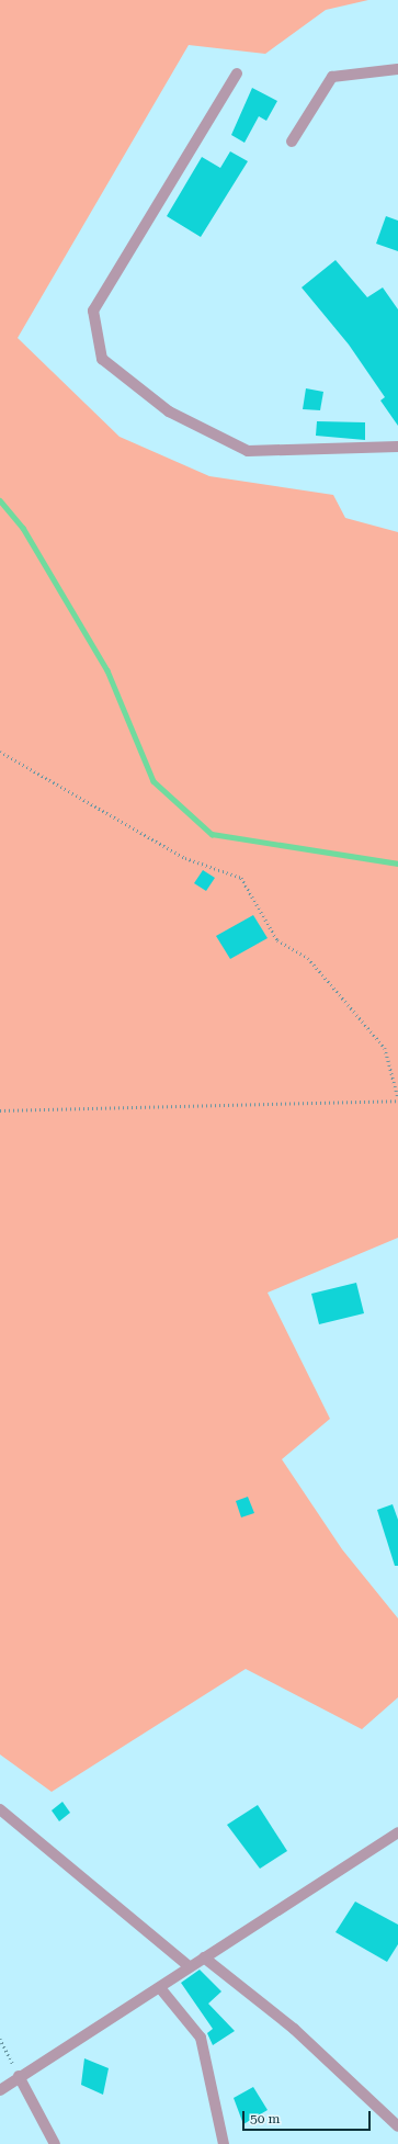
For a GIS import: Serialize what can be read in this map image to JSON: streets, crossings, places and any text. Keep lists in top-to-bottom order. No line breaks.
{"scale_bar":"50 m"}
